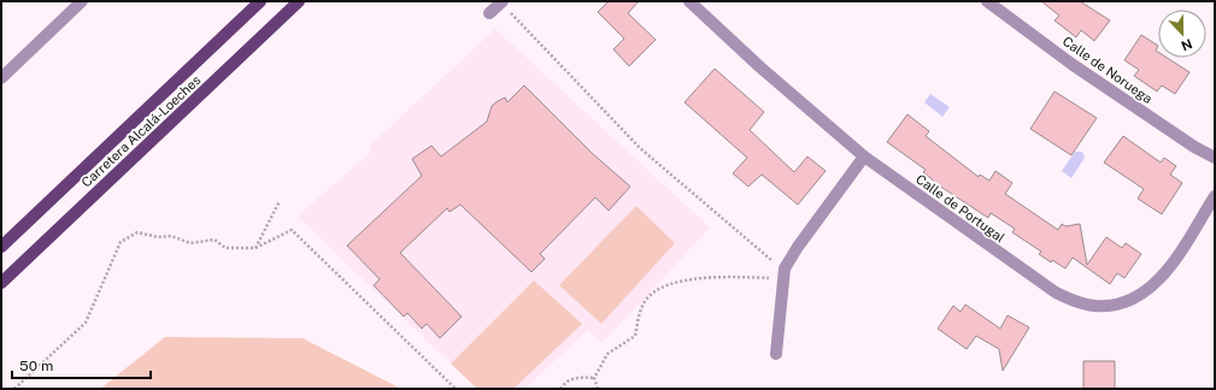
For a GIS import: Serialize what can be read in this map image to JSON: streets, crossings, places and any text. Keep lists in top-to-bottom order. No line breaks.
{"streets":{"main road":["Carretera Alcalá-Loeches"],"street":["Calle de Noruega","Calle de Portugal"]},"scale_bar":"50 m","north":"bottom"}
